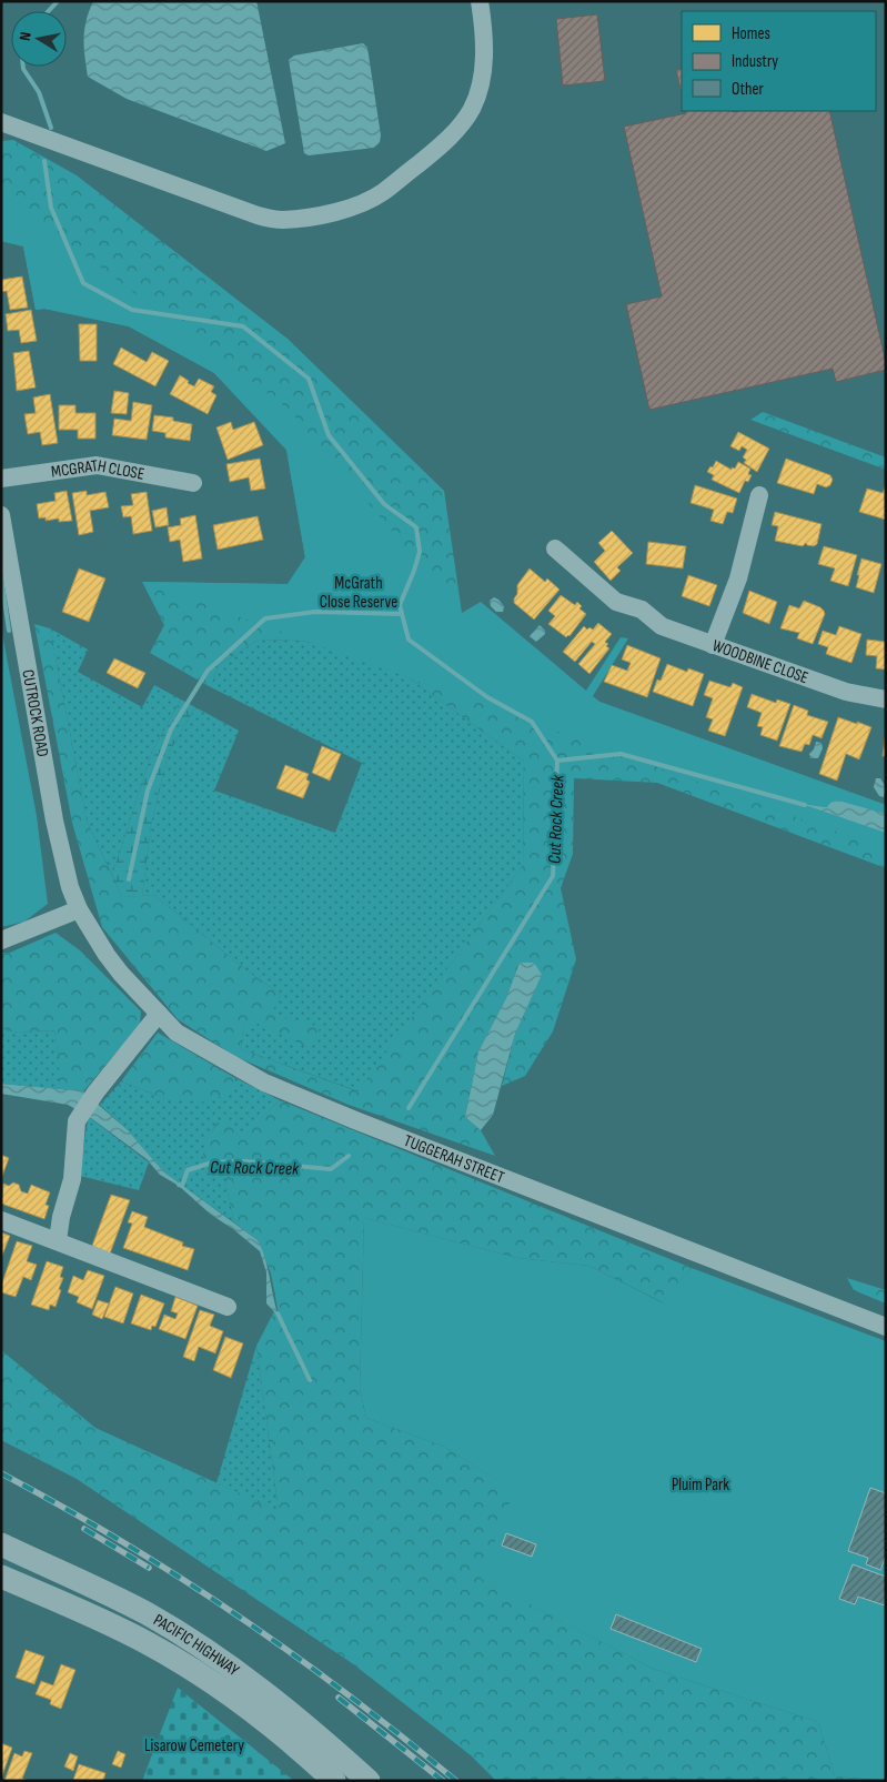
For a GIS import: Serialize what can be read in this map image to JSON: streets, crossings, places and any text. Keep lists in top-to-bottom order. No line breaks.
{"streets":{"main road":["PACIFIC HIGHWAY"],"street":["MCGRATH CLOSE","WOODBINE CLOSE","CUTROCK ROAD","TUGGERAH STREET"]},"crossings":[["CUTROCK ROAD","TUGGERAH STREET"]],"water":["Cut Rock Creek"],"parks":["McGrath Close Reserve","Pluim Park","Lisarow Cemetery"],"legend":["Homes","Industry","Other"],"north":"left"}
